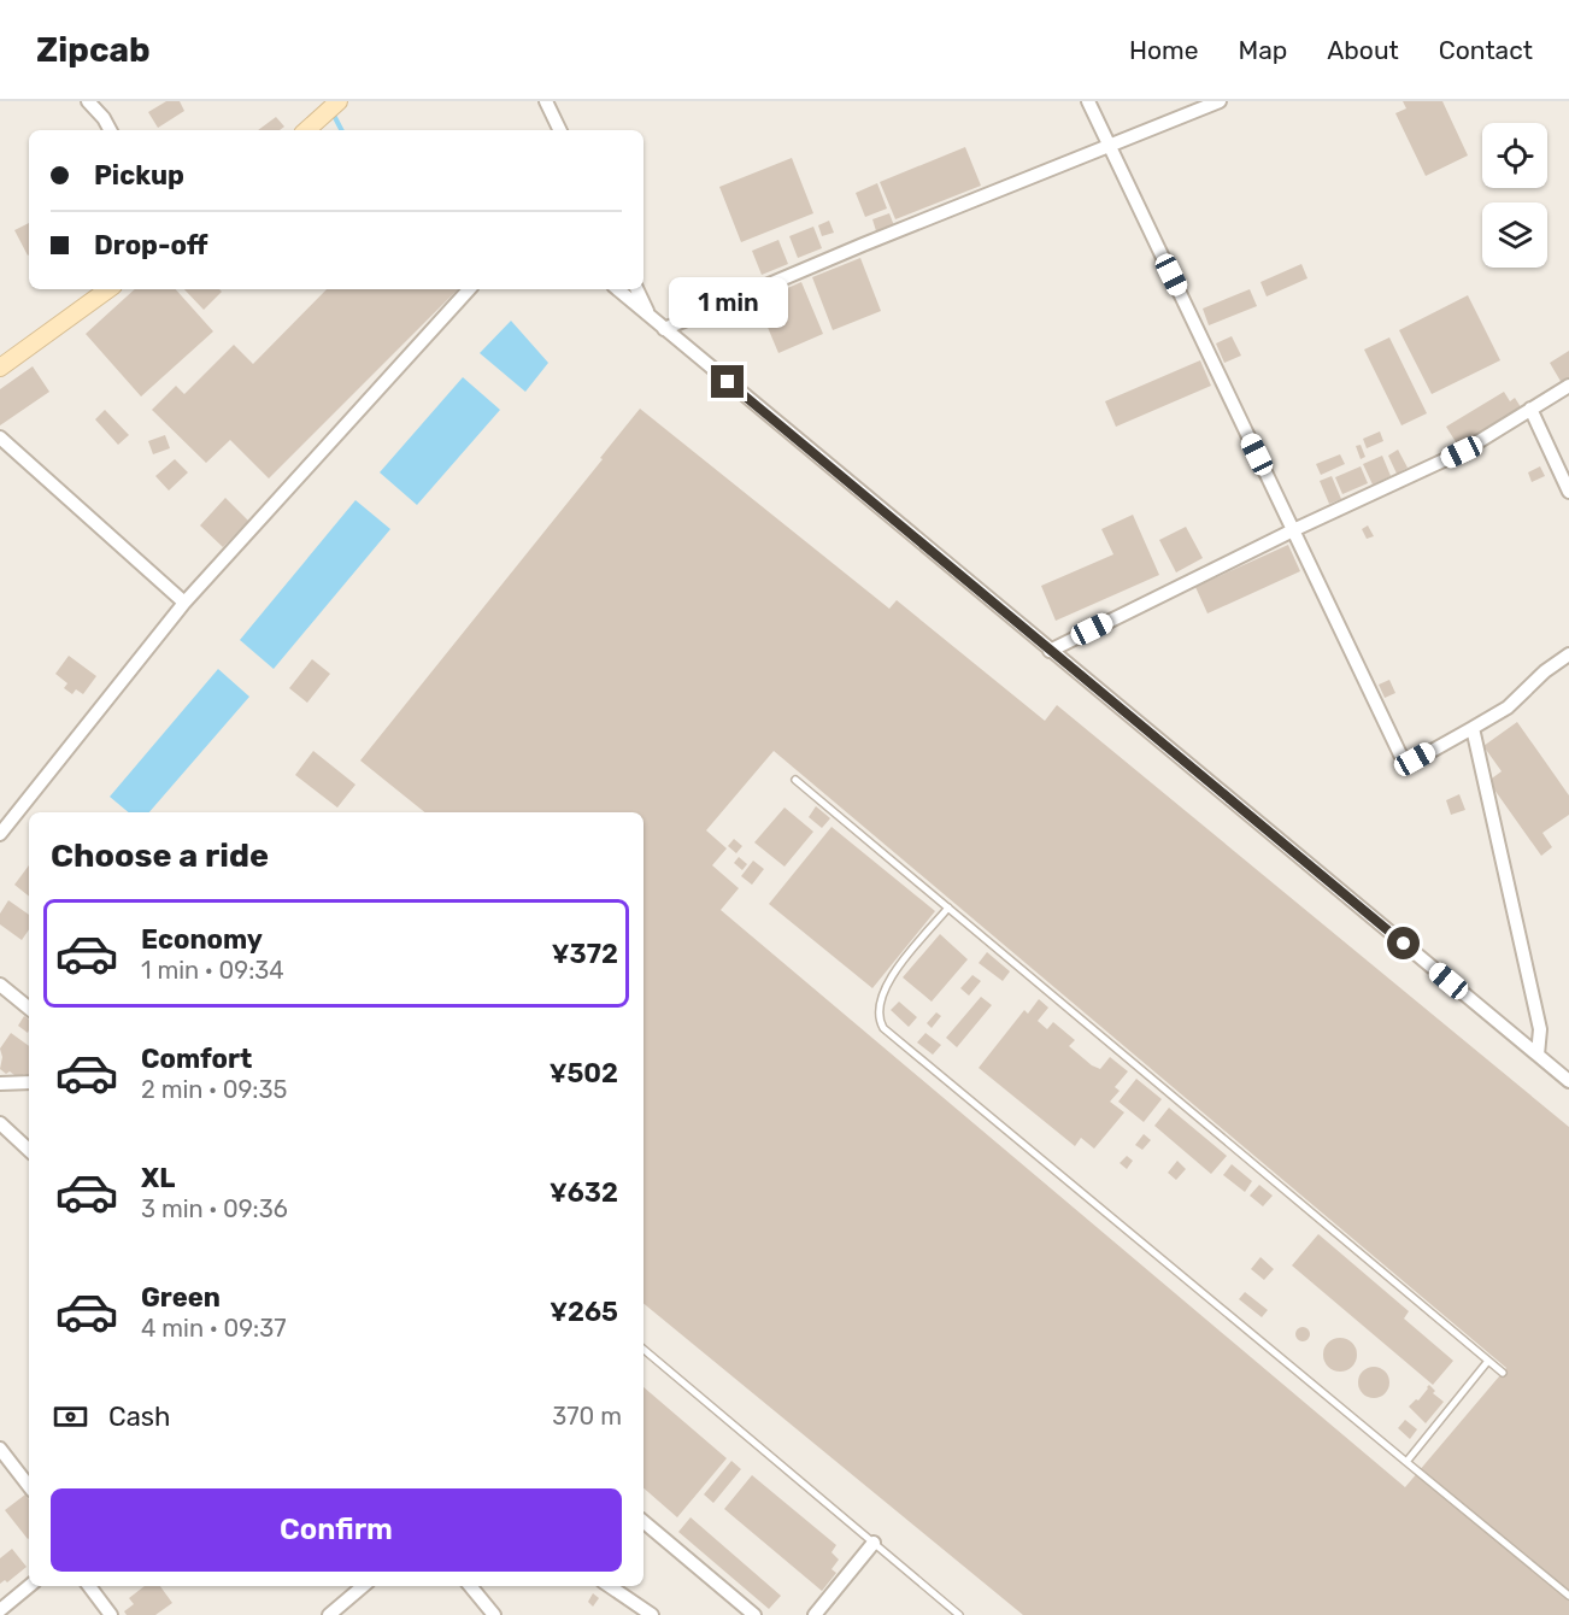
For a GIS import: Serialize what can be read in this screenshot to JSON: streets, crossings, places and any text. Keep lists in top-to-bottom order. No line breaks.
{"page":{"header":"Zipcab","nav":["Home","Map","About","Contact"],"banner":["Pickup","Drop-off"],"bubble":"1 min","heading":"Choose a ride","list":[{"name":"Economy","note":"1 min · 09:34","value":"¥372"},{"name":"Comfort","note":"2 min · 09:35","value":"¥502"},{"name":"XL","note":"3 min · 09:36","value":"¥632"},{"name":"Green","note":"4 min · 09:37","value":"¥265"}],"pay":["Cash","370 m"],"buttons":"Confirm"}}
